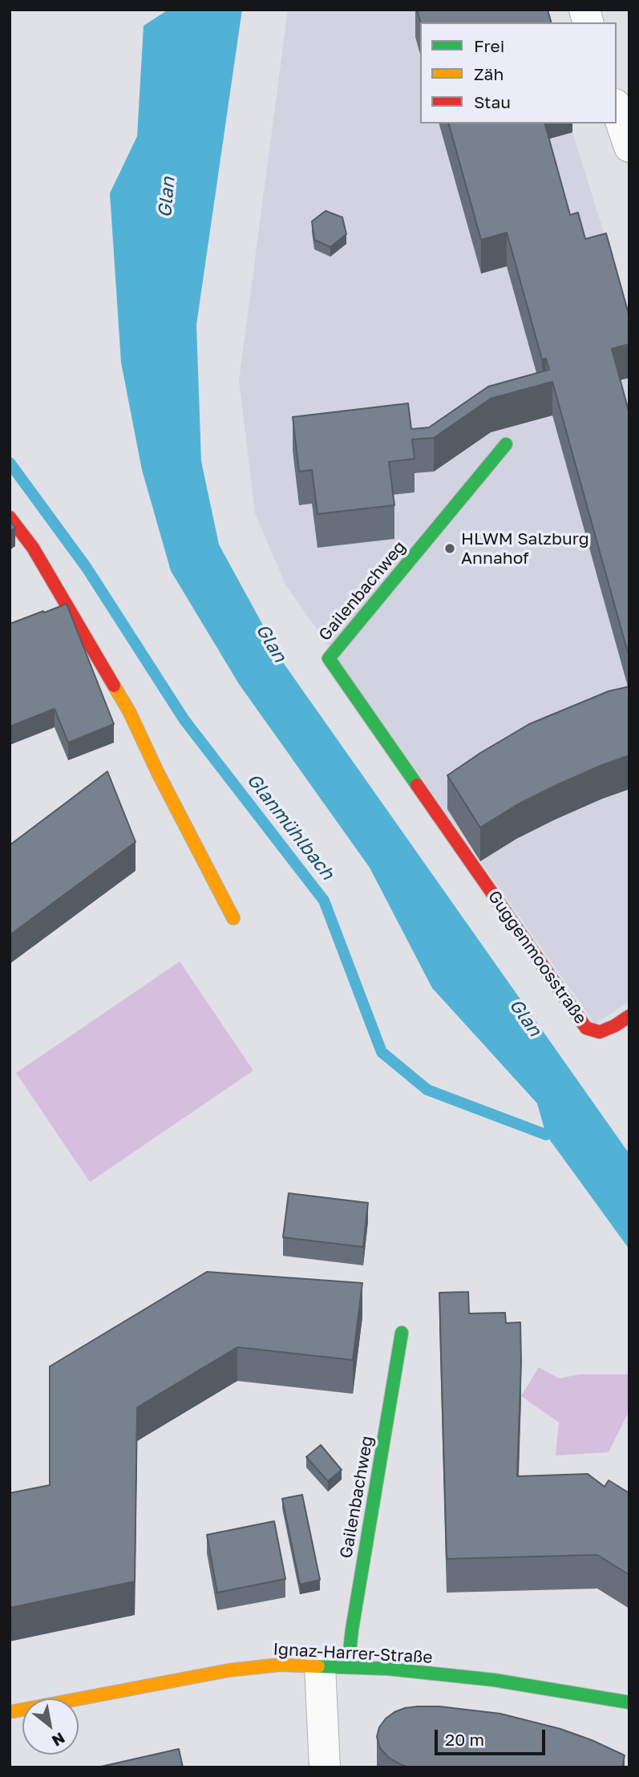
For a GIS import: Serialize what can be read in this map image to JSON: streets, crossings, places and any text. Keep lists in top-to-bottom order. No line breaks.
{"streets":{"street":["Gailenbachweg","Guggenmoosstraße","Ignaz-Harrer-Straße"]},"crossings":[["Gailenbachweg","Guggenmoosstraße"],["Gailenbachweg","Ignaz-Harrer-Straße"]],"water":["Glan","Glanmühlbach"],"places":["HLWM Salzburg Annahof"],"legend":["Frei","Zäh","Stau"],"scale_bar":"20 m","north":"bottom right"}
